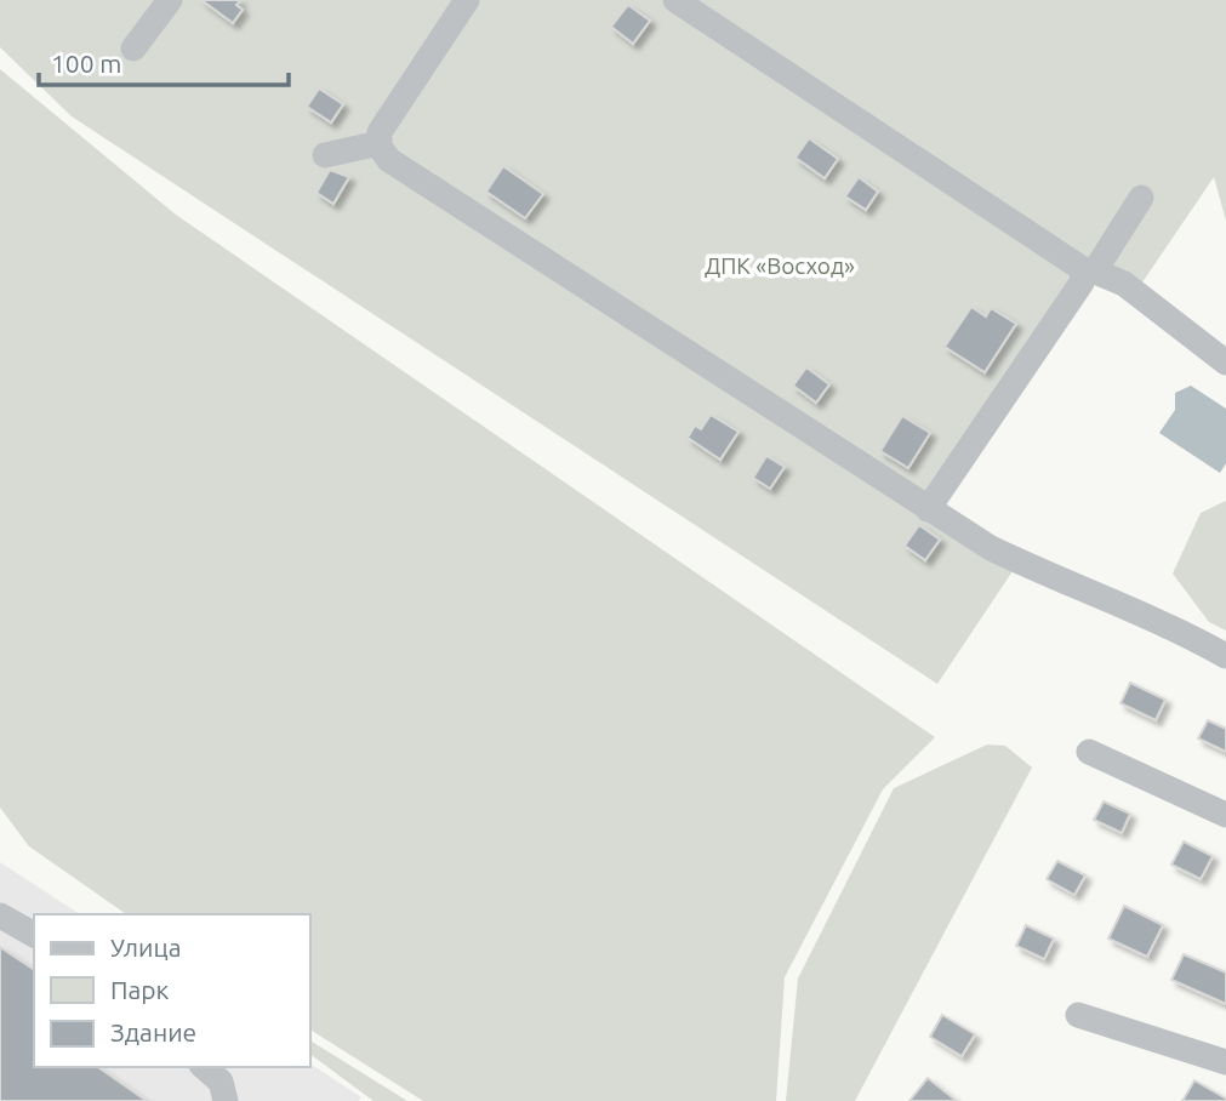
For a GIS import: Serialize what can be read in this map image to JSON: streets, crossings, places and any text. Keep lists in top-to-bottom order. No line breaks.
{"parks":["ДПК «Восход»"],"legend":["Улица","Парк","Здание"],"scale_bar":"100 m"}
